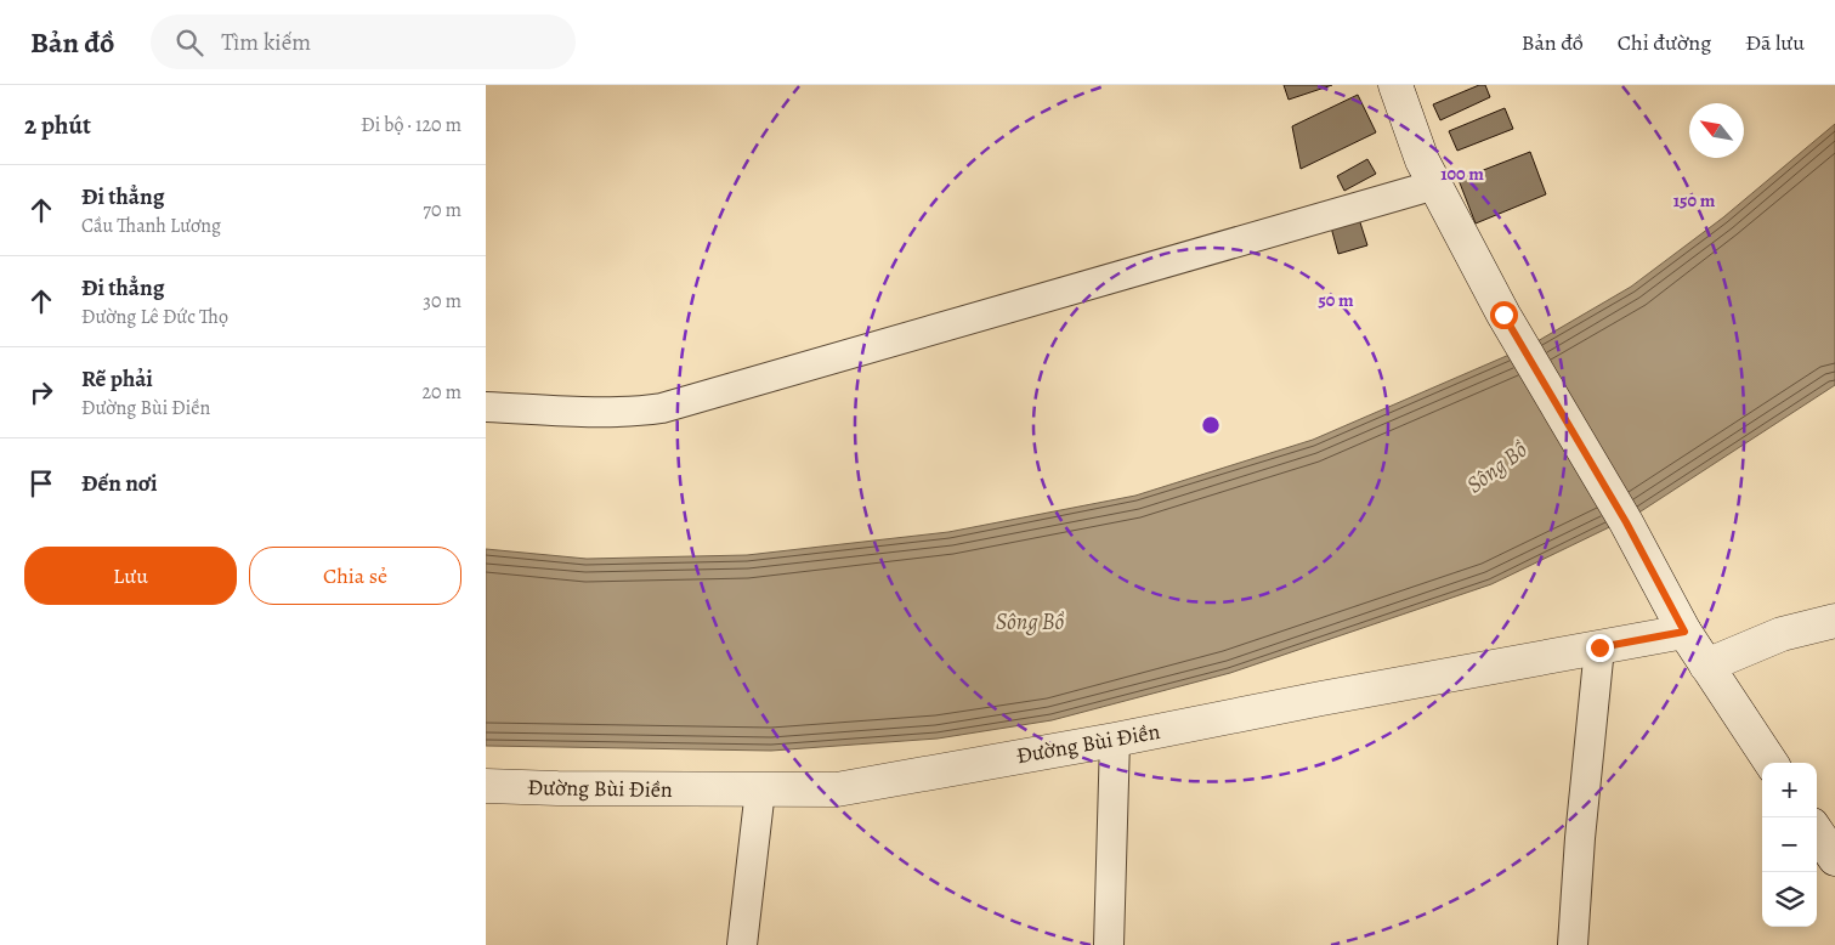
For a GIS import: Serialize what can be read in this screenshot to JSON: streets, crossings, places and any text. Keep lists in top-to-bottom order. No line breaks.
{"streets":{"street":["Đường Bùi Điền"]},"water":["Sông Bồ"],"north":"top left","page":{"header":"Bản đồ","search":"Tìm kiếm","nav":["Bản đồ","Chỉ đường","Đã lưu"],"heading":["2 phút","Đi bộ · 120 m"],"list":[["Đi thẳng","Cầu Thanh Lương","70 m"],["Đi thẳng","Đường Lê Đức Thọ","30 m"],["Rẽ phải","Đường Bùi Điền","20 m"],"Đến nơi"],"buttons":["Lưu","Chia sẻ"],"map_buttons":["+","−"]},"rings":["100 m","150 m","50 m"]}
